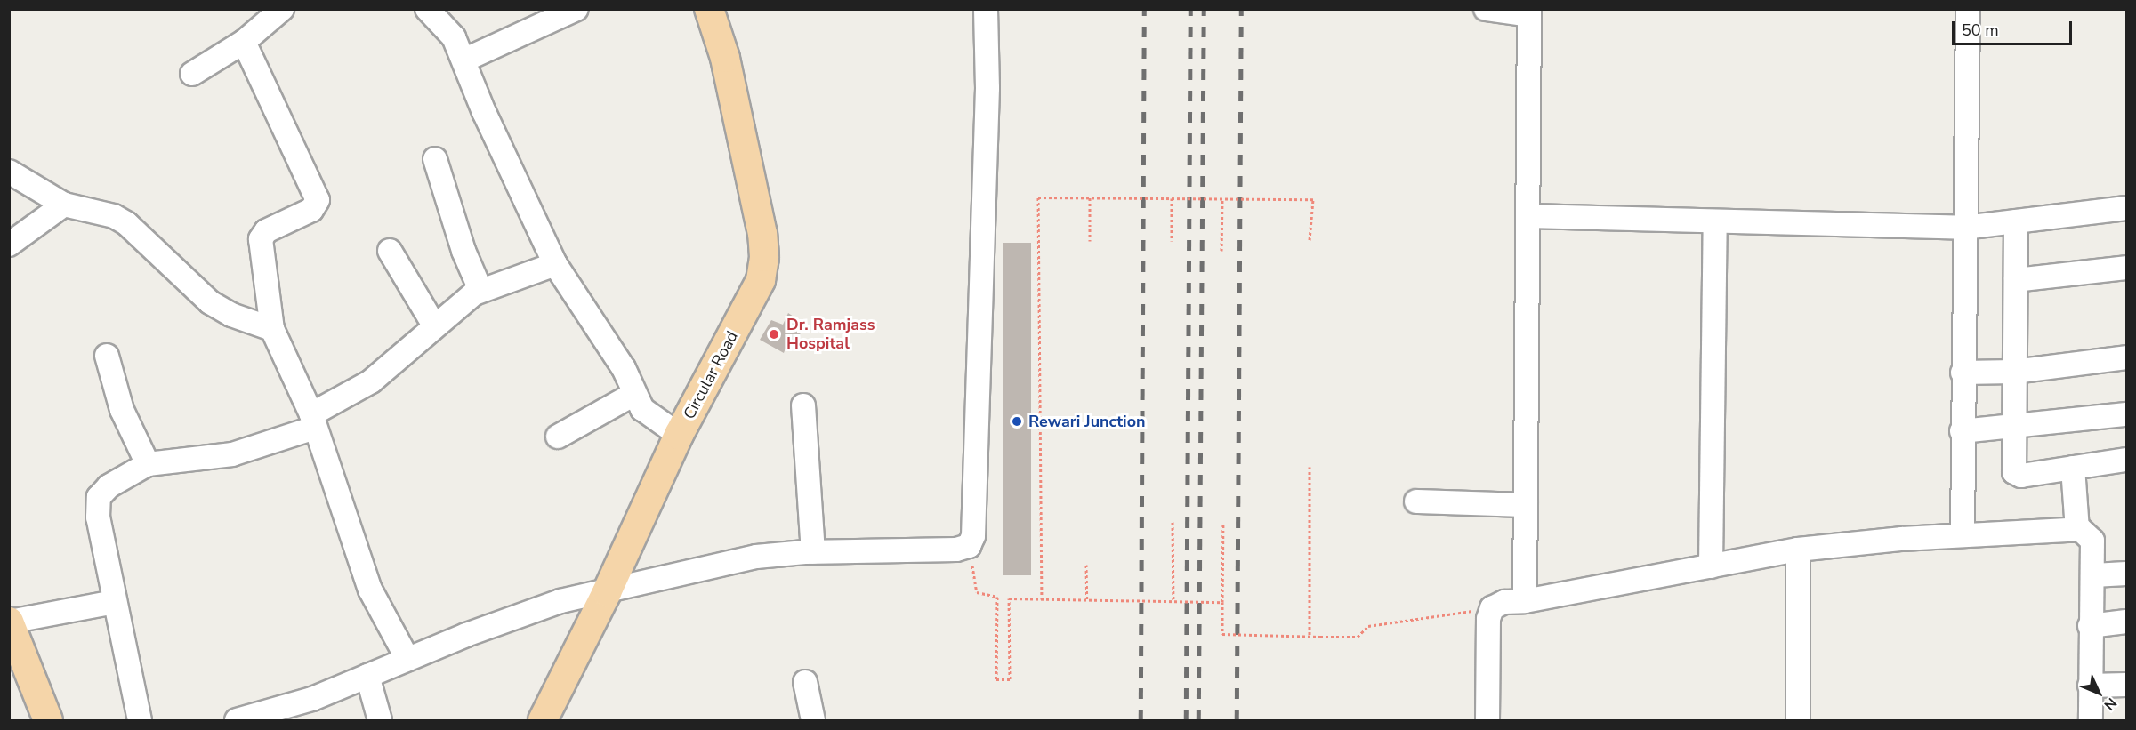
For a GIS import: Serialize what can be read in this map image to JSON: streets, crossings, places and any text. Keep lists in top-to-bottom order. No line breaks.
{"streets":{"main road":["Circular Road"]},"places":["Dr. Ramjass Hospital","Rewari Junction"],"scale_bar":"50 m","north":"bottom right"}
